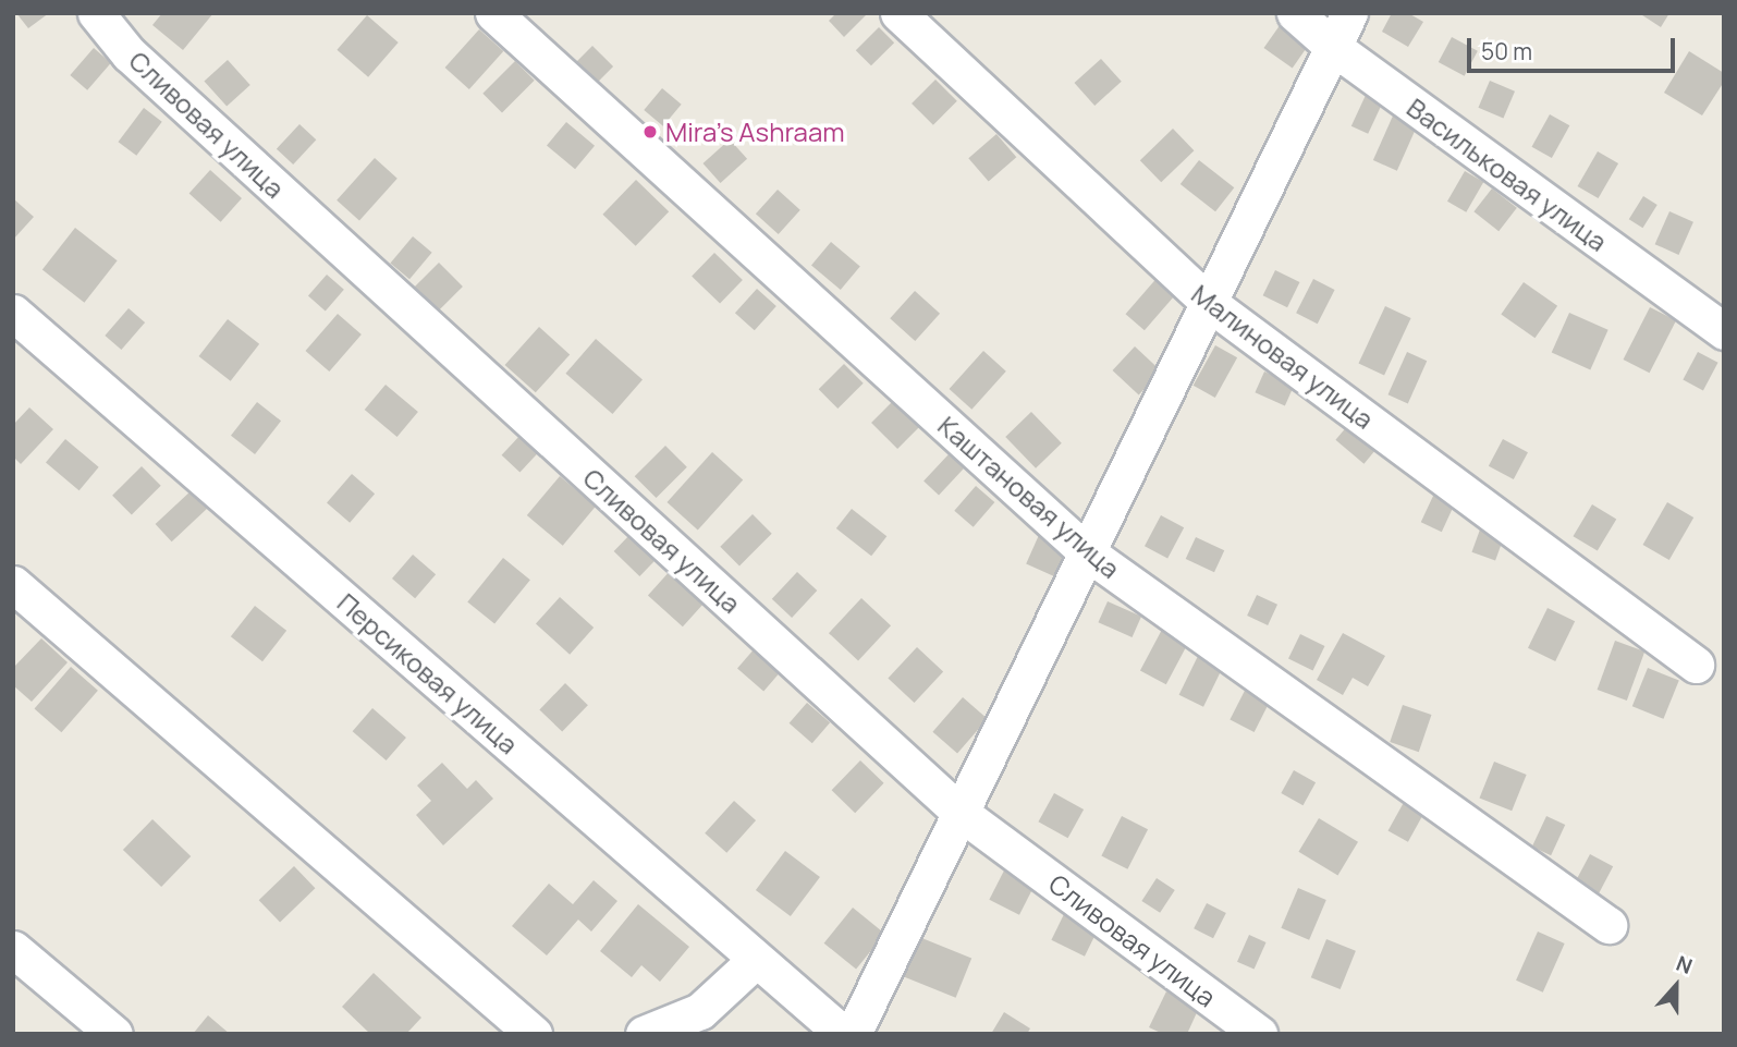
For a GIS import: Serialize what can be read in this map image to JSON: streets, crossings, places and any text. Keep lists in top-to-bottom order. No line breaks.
{"streets":{"street":["Сливовая улица","Васильковая улица","Малиновая улица","Каштановая улица","Персиковая улица"]},"places":["Mira's Ashraam"],"scale_bar":"50 m","north":"top"}
